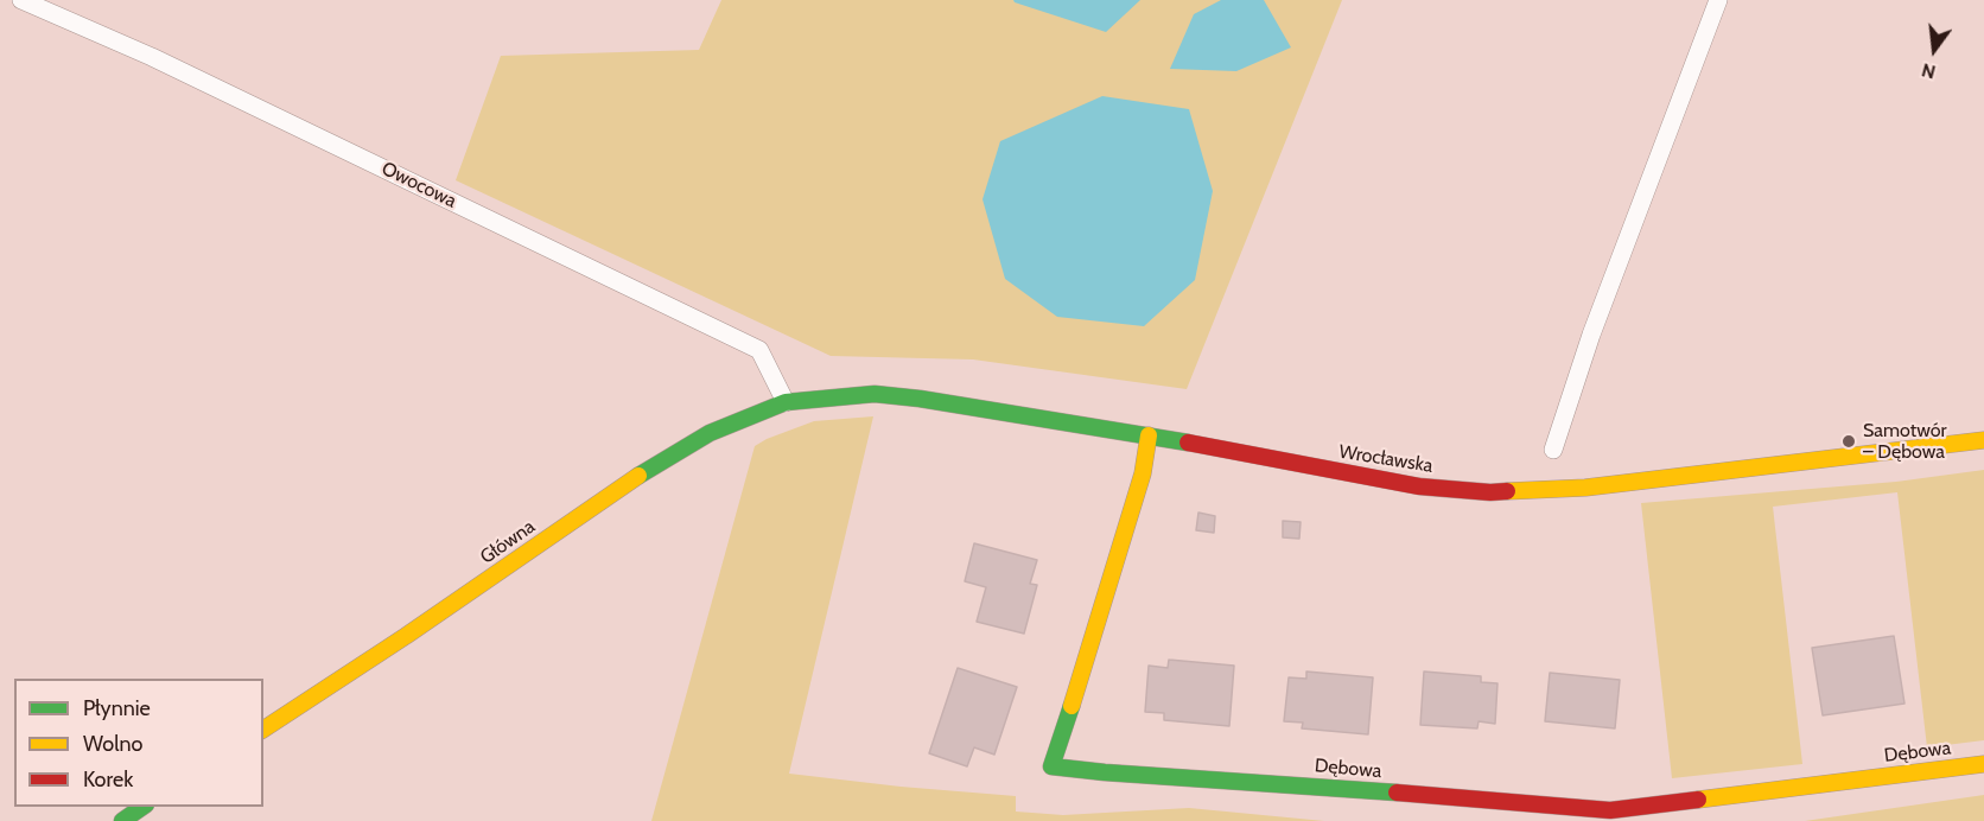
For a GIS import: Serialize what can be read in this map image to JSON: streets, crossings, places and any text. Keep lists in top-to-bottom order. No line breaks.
{"streets":{"street":["Wrocławska","Główna","Dębowa"],"lane":["Owocowa"]},"crossings":[["Owocowa","Wrocławska"],["Owocowa","Główna"],["Wrocławska","Główna"],["Wrocławska","Dębowa"]],"places":["Samotwór – Dębowa"],"legend":["Płynnie","Wolno","Korek"],"north":"bottom"}
